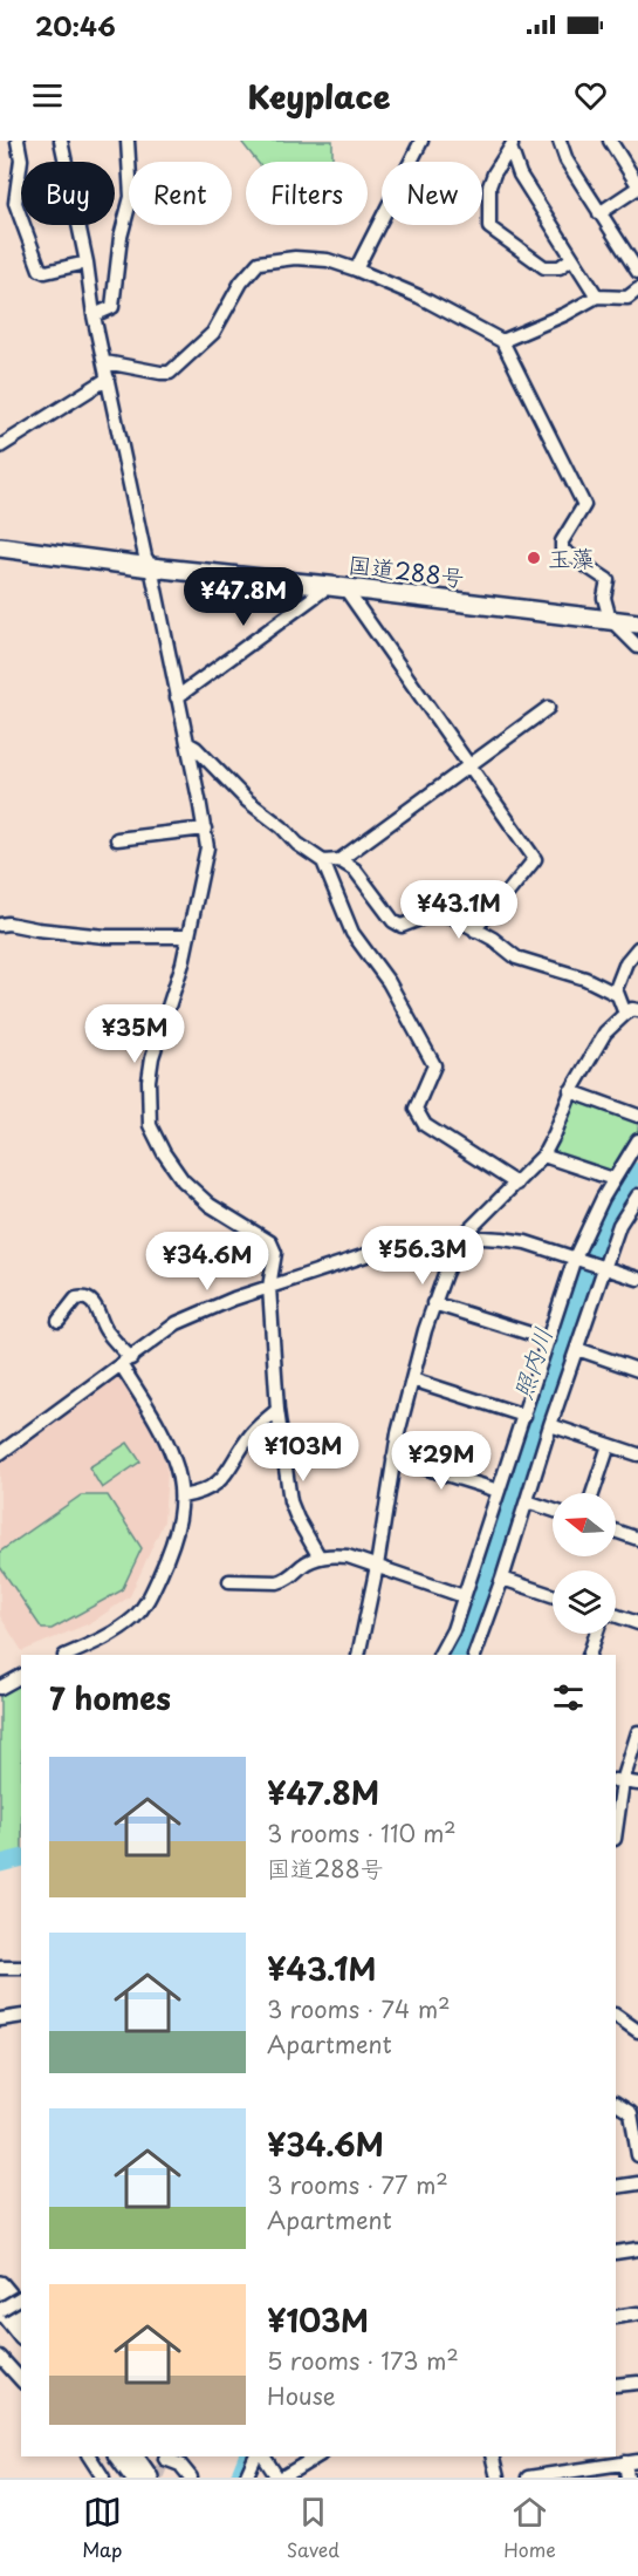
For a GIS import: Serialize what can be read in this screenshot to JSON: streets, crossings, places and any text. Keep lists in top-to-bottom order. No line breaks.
{"streets":{"highway":["国道288号"]},"water":["照内川"],"places":["玉藻"],"north":"left","page":{"status":"20:46","header":"Keyplace","chip":["Buy","Rent","Filters","New"],"price":["¥47.8M","¥43.1M","¥35M","¥56.3M","¥34.6M","¥103M","¥29M"],"heading":"7 homes","list":[{"name":"¥47.8M","note":"3 rooms · 110 m² · 国道288号"},{"name":"¥43.1M","note":"3 rooms · 74 m² · Apartment"},{"name":"¥34.6M","note":"3 rooms · 77 m² · Apartment"},{"name":"¥103M","note":"5 rooms · 173 m² · House"}],"tabs":["Map","Saved","Home"]}}
